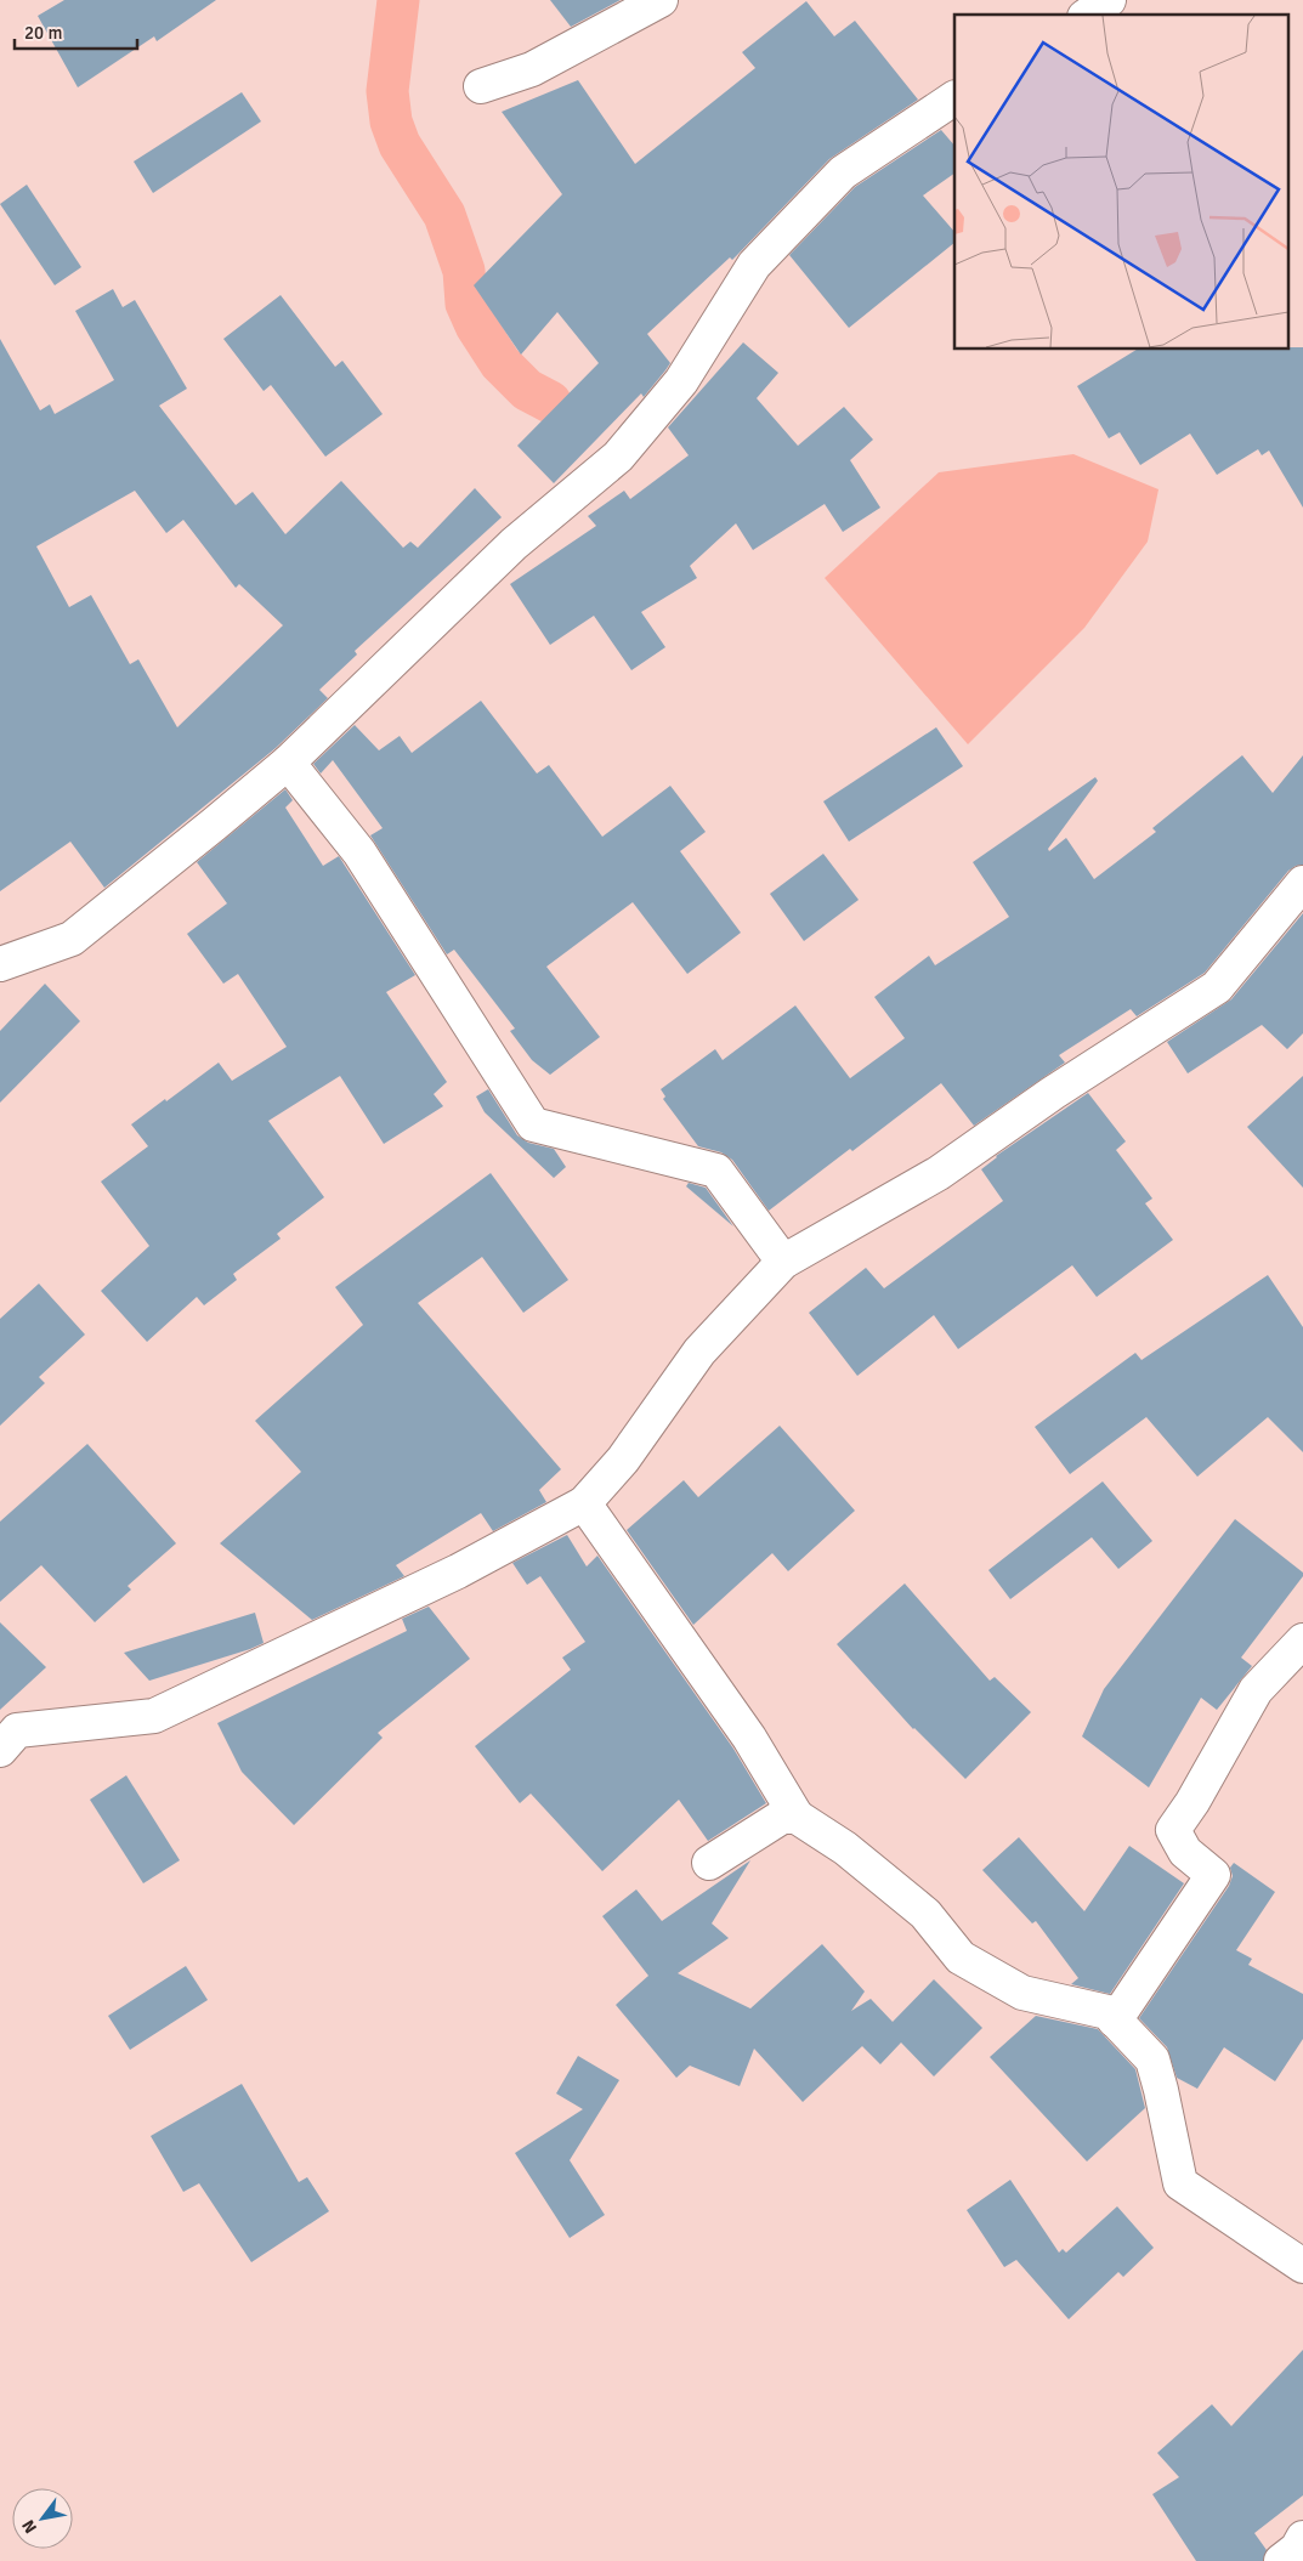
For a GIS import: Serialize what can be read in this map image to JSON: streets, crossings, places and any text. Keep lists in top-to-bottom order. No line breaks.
{"scale_bar":"20 m","north":"bottom left"}
